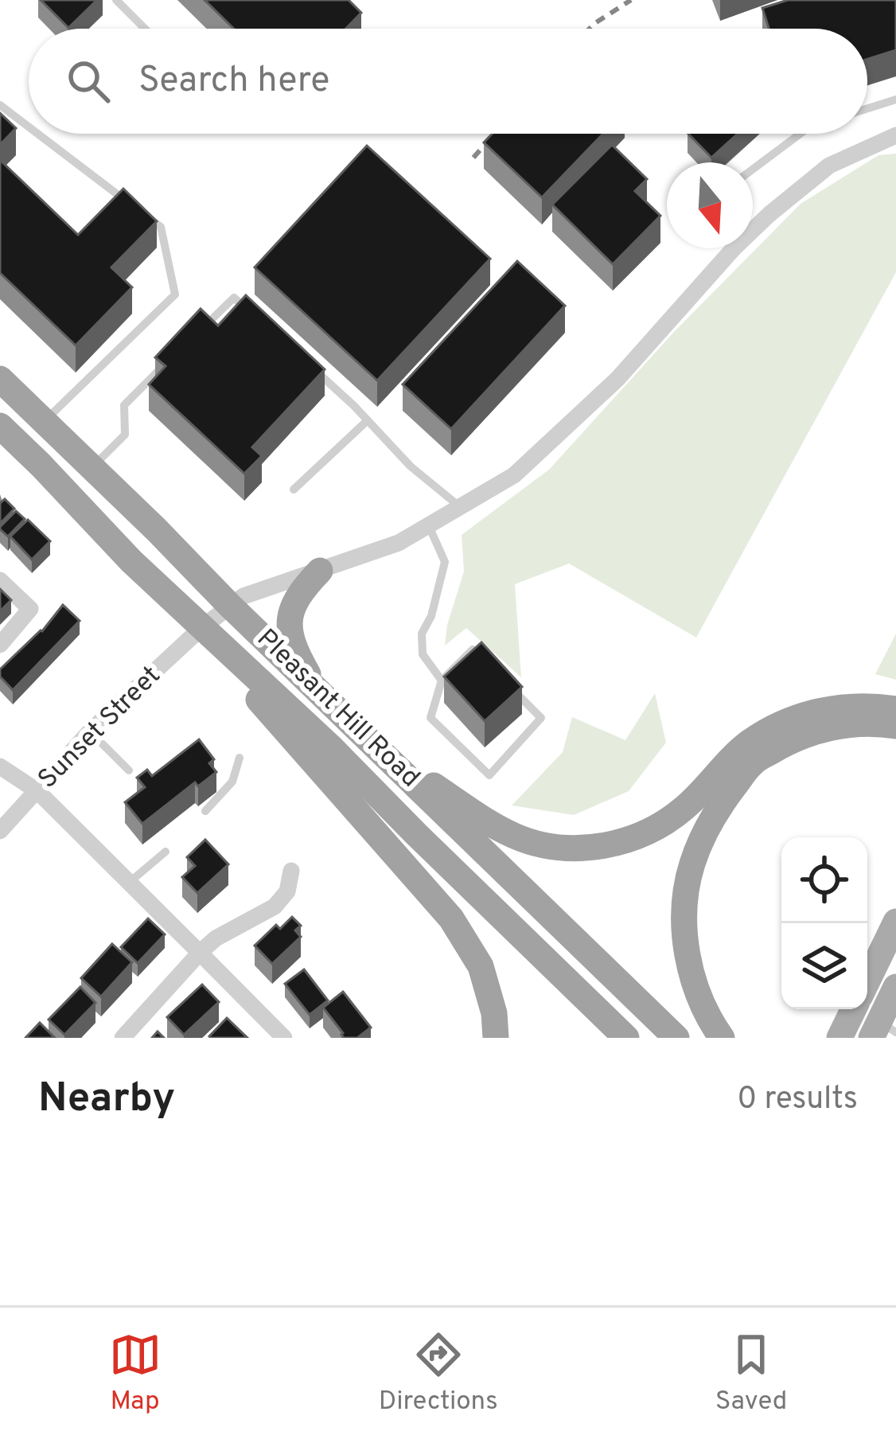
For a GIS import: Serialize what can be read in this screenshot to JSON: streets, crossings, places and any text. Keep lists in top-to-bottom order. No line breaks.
{"streets":{"highway":["Pleasant Hill Road"],"street":["Sunset Street"]},"crossings":[["Pleasant Hill Road","Sunset Street"]],"north":"bottom","page":{"search":"Search here","heading":["Nearby","0 results"],"nav":["Map","Directions","Saved"]}}
